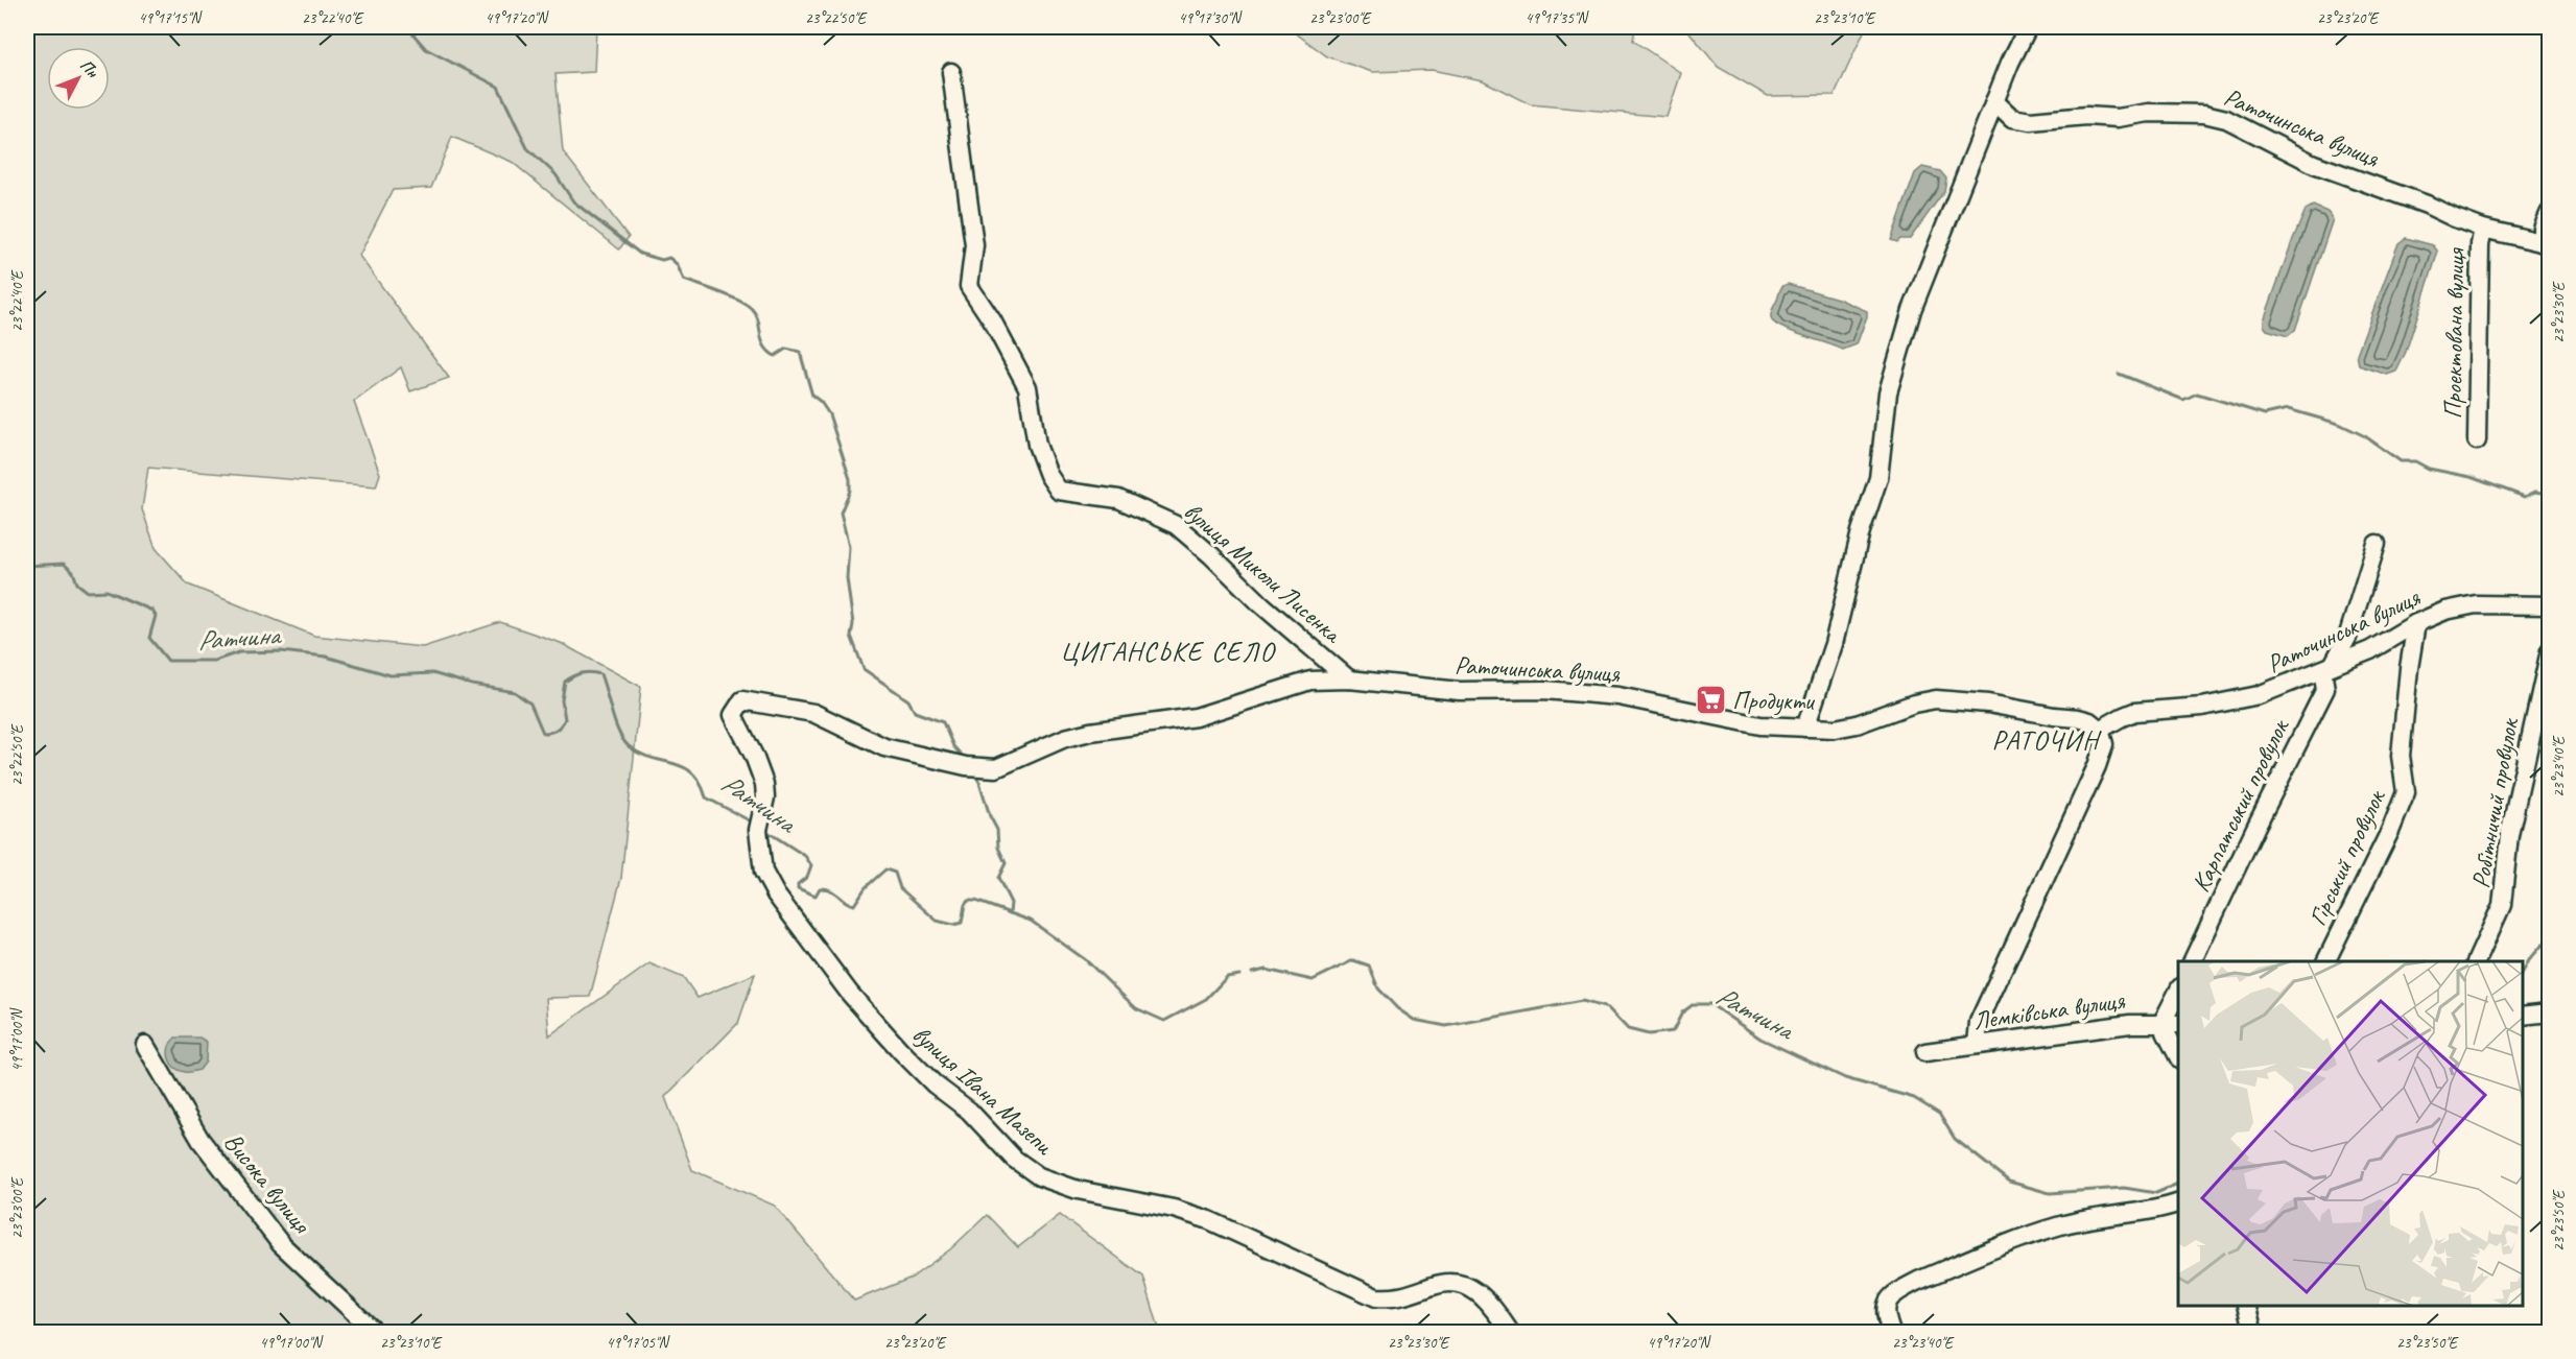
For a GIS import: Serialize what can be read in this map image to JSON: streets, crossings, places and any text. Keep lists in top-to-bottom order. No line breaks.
{"streets":{"street":["Раточинська вулиця","Проектована вулиця","вулиця Миколи Лисенка","Робітничий провулок","Карпатський провулок","Гірський провулок","Лемківська вулиця","вулиця Івана Мазепи","Висока вулиця"]},"crossings":[["Раточинська вулиця","Проектована вулиця"],["Раточинська вулиця","вулиця Миколи Лисенка"],["Раточинська вулиця","Карпатський провулок"],["Раточинська вулиця","Гірський провулок"],["Раточинська вулиця","вулиця Івана Мазепи"]],"districts":["ЦИГАНСЬКЕ СЕЛО","РАТОЧИН"],"water":["Ратчина"],"places":{"supermarket":["Продукти"]},"north":"top right","coordinates":["49°17'15\"N","23°22'40\"E","49°17'20\"N","23°22'50\"E","49°17'30\"N","23°23'00\"E","49°17'35\"N","23°23'10\"E","23°23'20\"E","23°23'30\"E","23°23'40\"E","49°17'00\"N","23°23'50\"E","49°17'05\"N"]}
